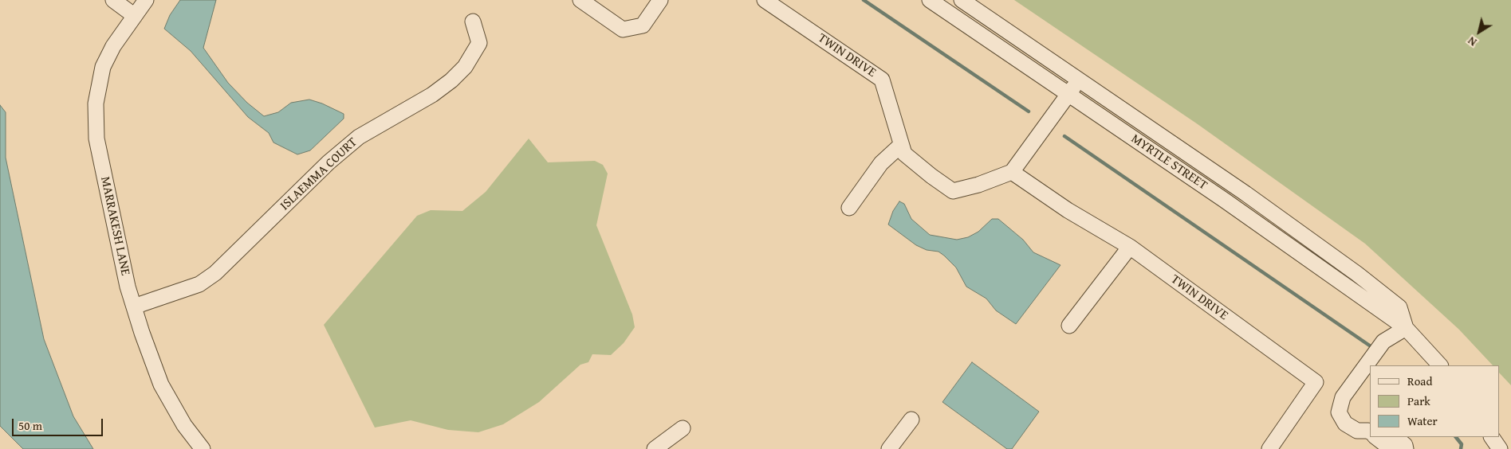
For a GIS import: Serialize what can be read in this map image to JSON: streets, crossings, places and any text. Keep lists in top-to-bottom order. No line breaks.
{"streets":{"street":["TWIN DRIVE","MYRTLE STREET","ISLAEMMA COURT","MARRAKESH LANE"]},"crossings":[["ISLAEMMA COURT","MARRAKESH LANE"]],"legend":["Road","Park","Water"],"scale_bar":"50 m","north":"bottom left"}
